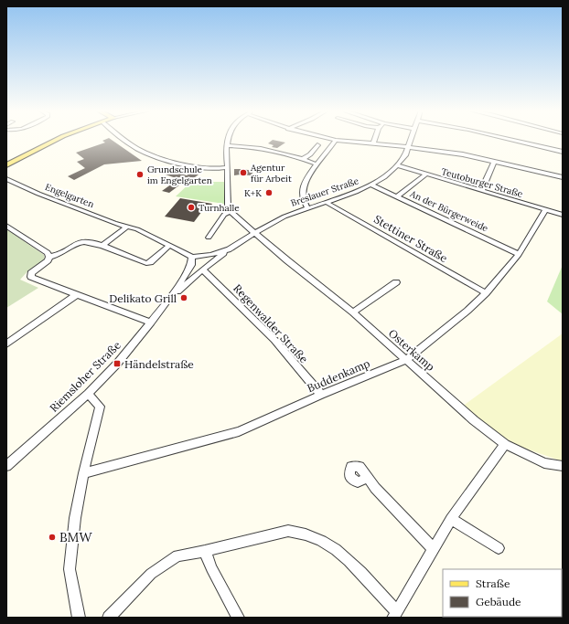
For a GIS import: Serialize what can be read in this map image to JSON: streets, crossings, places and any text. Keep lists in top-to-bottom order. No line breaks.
{"streets":{"street":["Teutoburger Straße","Breslauer Straße","Engelgarten","An der Bürgerweide","Stettiner Straße","Regenwalder Straße","Osterkamp","Buddenkamp","Riemsloher Straße"]},"crossings":[["Teutoburger Straße","Breslauer Straße"],["Teutoburger Straße","Buddenkamp"],["Breslauer Straße","Engelgarten"],["Breslauer Straße","An der Bürgerweide"],["Breslauer Straße","Stettiner Straße"],["Breslauer Straße","Regenwalder Straße"],["Breslauer Straße","Osterkamp"],["Breslauer Straße","Riemsloher Straße"],["Engelgarten","Riemsloher Straße"],["An der Bürgerweide","Buddenkamp"],["Stettiner Straße","Buddenkamp"],["Regenwalder Straße","Buddenkamp"],["Osterkamp","Buddenkamp"]],"places":{"other":["Agentur für Arbeit","Grundschule im Engelgarten","K+K","Turnhalle","Delikato Grill","BMW"],"transit":["Händelstraße"]},"legend":["Straße","Gebäude"]}
